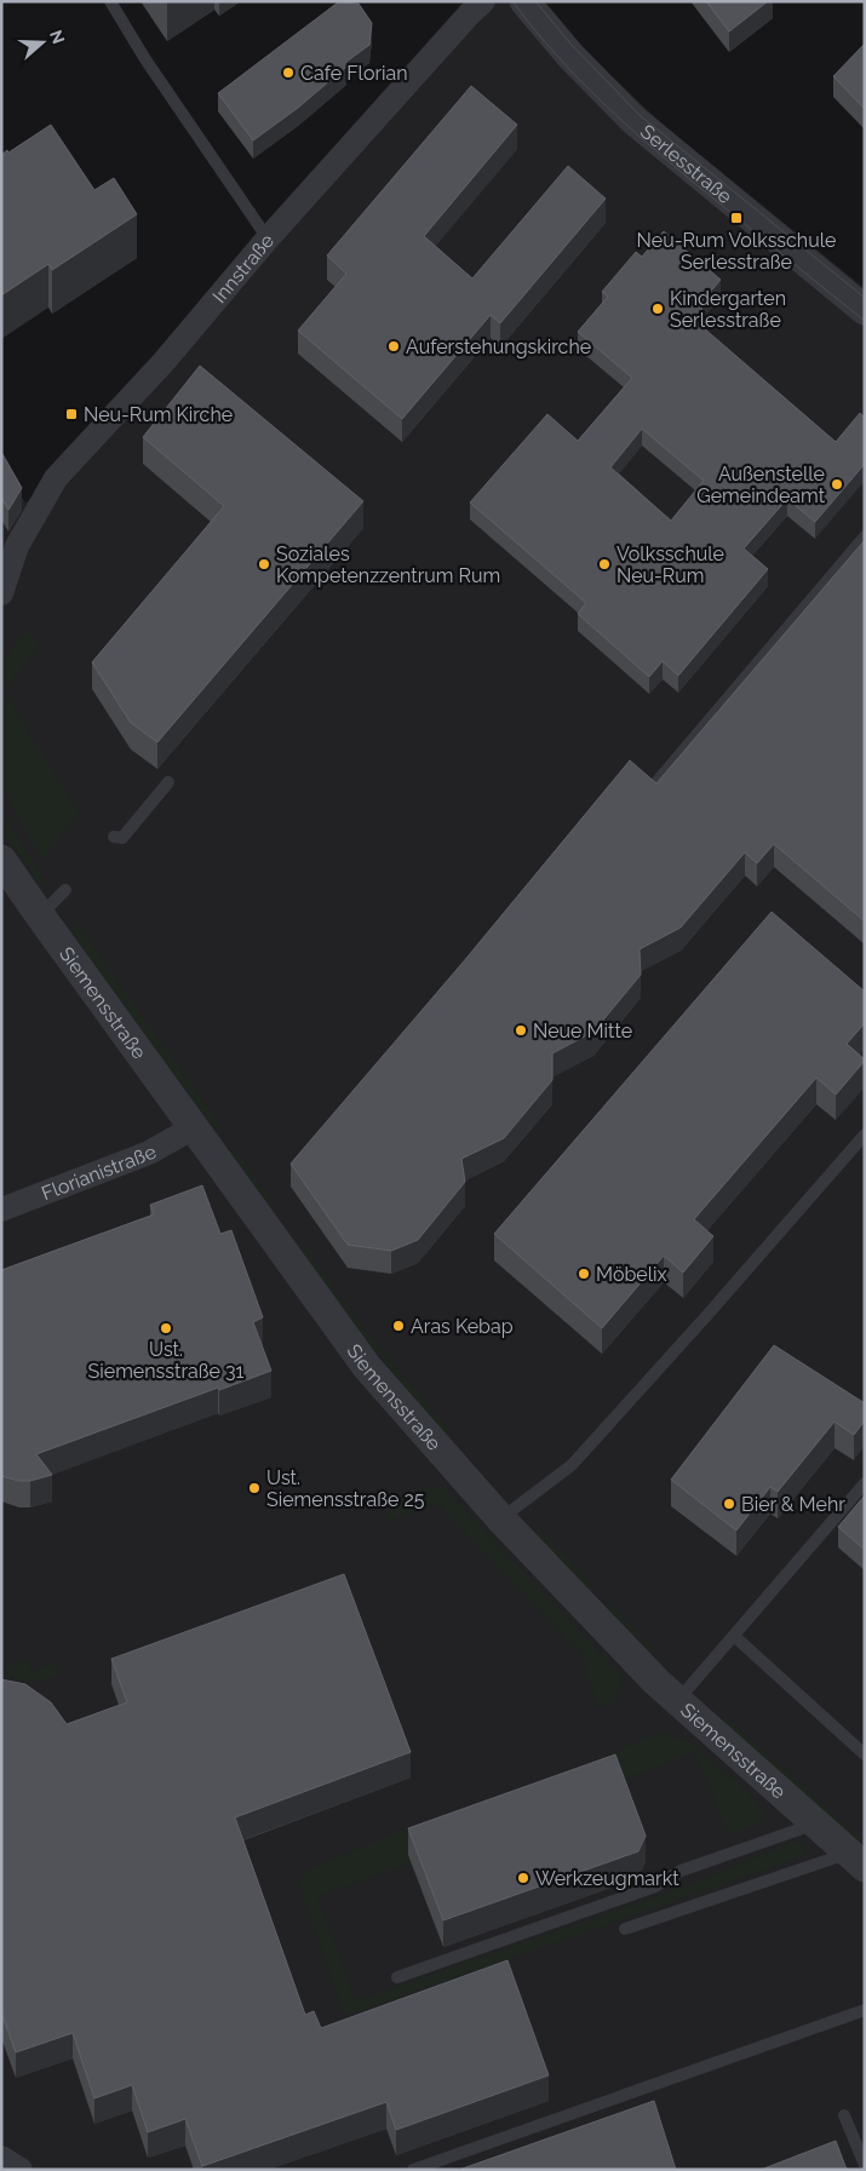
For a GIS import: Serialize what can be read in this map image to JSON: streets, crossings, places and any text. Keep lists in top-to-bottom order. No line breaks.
{"streets":{"street":["Serlesstraße","Innstraße","Siemensstraße","Florianistraße"]},"crossings":[["Siemensstraße","Florianistraße"]],"places":{"other":["Cafe Florian","Kindergarten Serlesstraße","Auferstehungskirche","Außenstelle Gemeindeamt","Soziales Kompetenzzentrum Rum","Volksschule Neu-Rum","Neue Mitte","Möbelix","Aras Kebap","Ust. Siemensstraße 31","Ust. Siemensstraße 25","Bier & Mehr","Werkzeugmarkt"],"transit":["Neu-Rum Volksschule Serlesstraße","Neu-Rum Kirche"]},"north":"right"}
